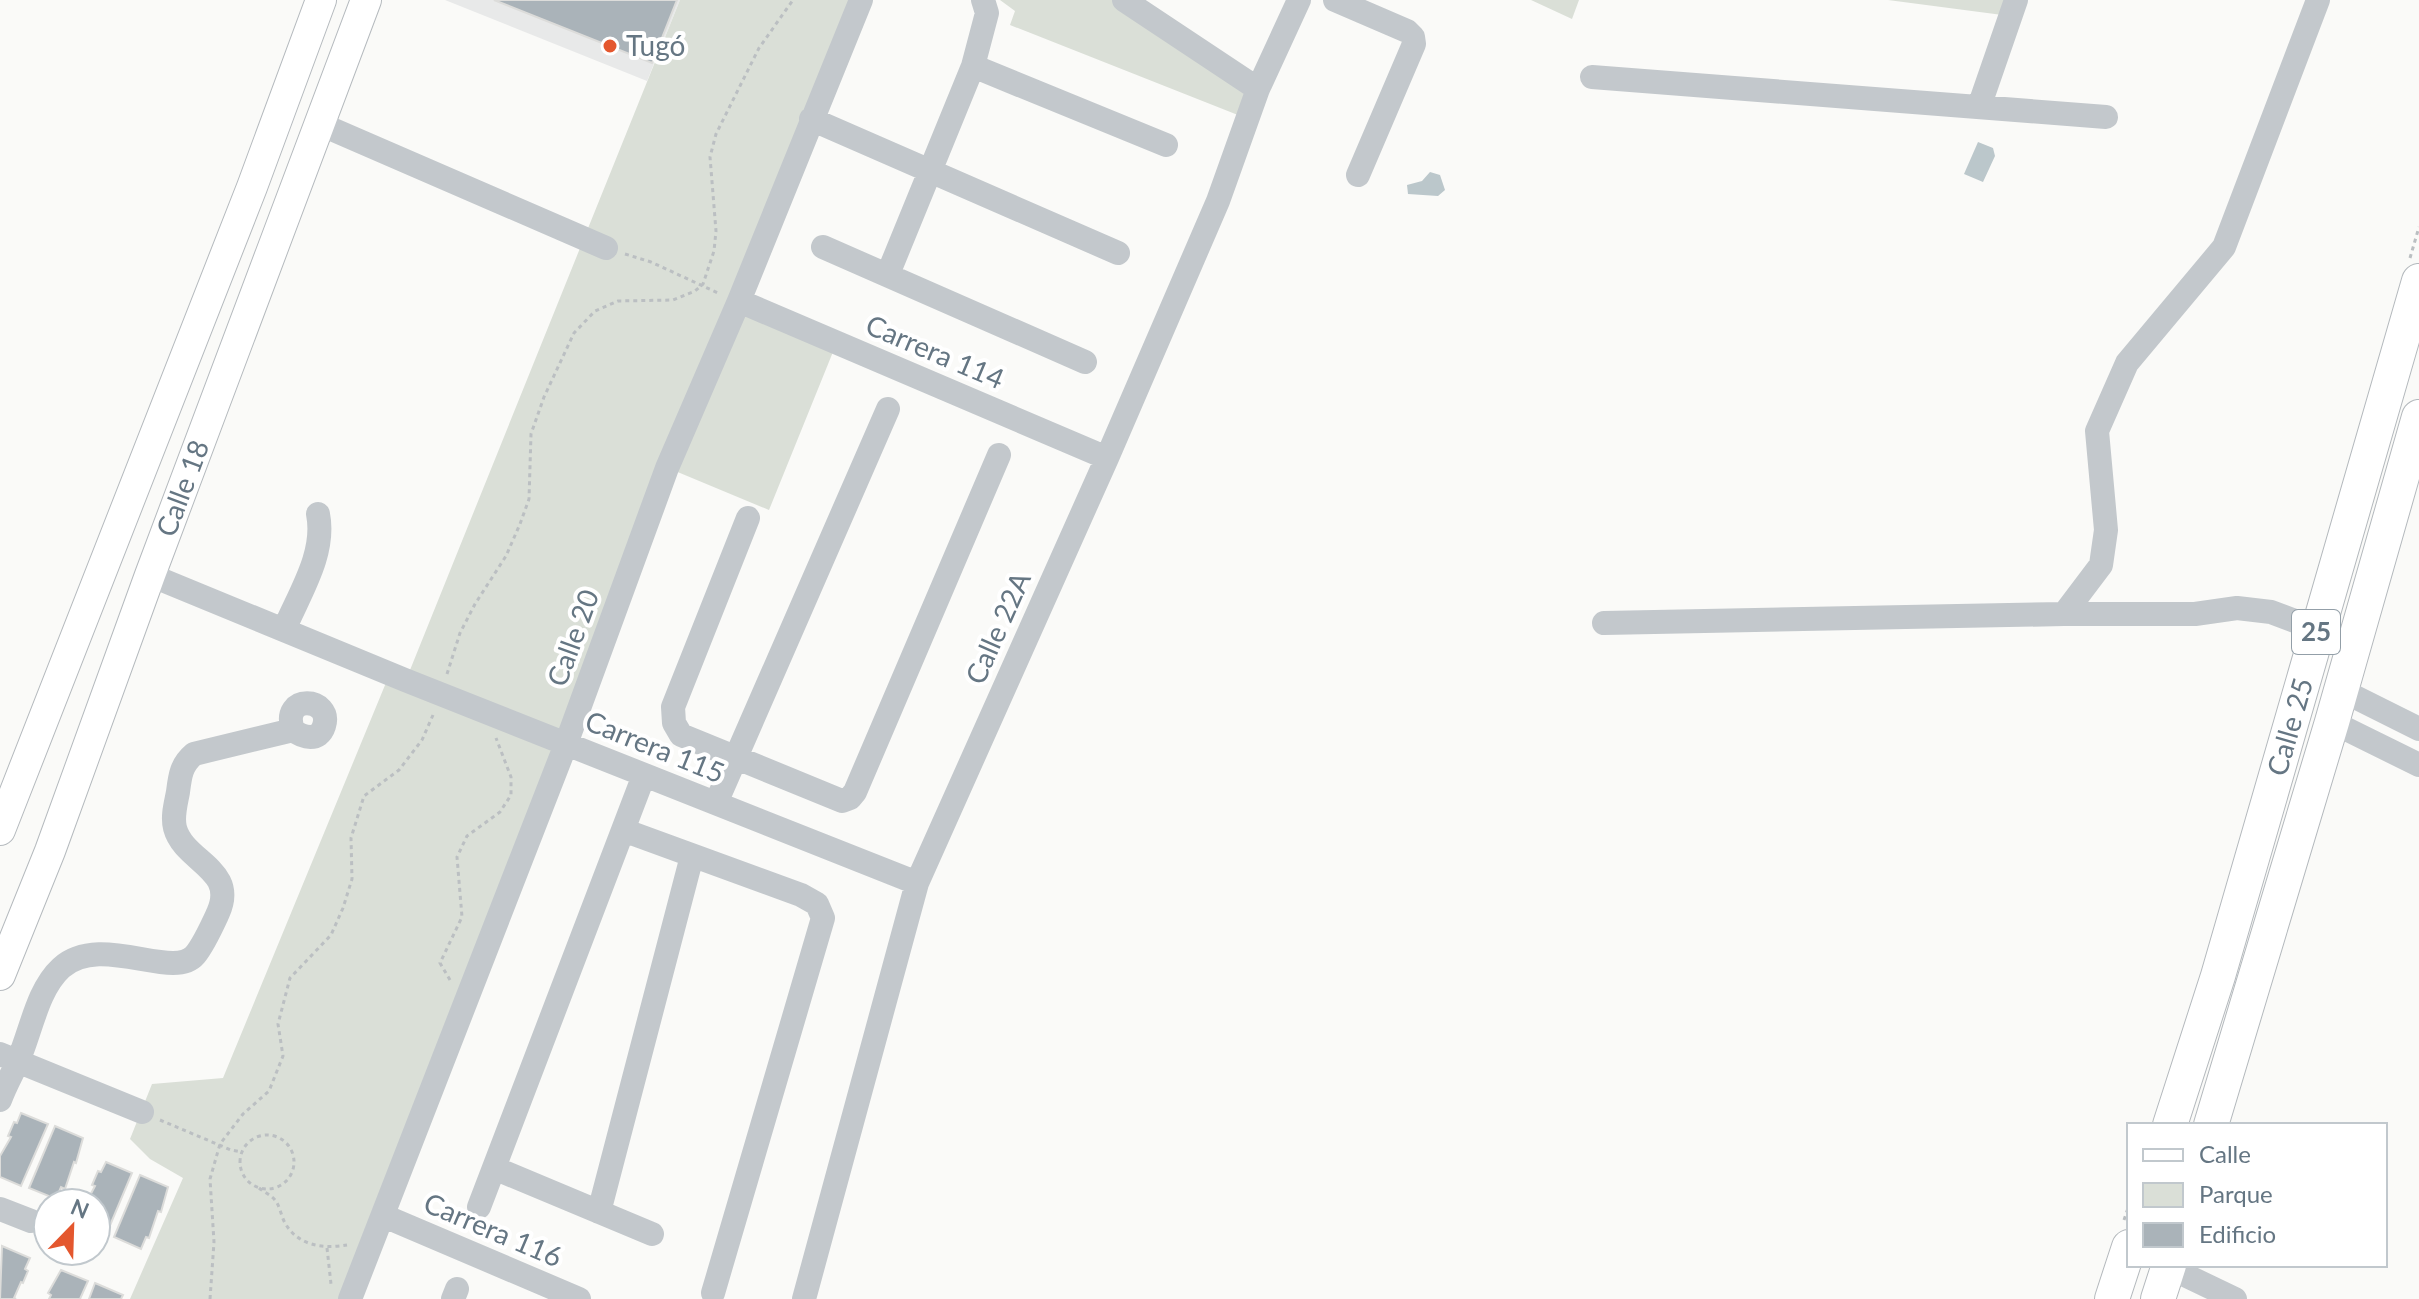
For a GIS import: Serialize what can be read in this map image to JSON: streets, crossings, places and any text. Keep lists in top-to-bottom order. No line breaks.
{"streets":{"highway":["25","Calle 25"],"main road":["Calle 18"],"street":["Carrera 114","Calle 22A","Calle 20","Carrera 115","Carrera 116"]},"crossings":[["Carrera 114","Calle 22A"],["Carrera 114","Calle 20"],["Calle 18","Carrera 115"],["Calle 22A","Carrera 115"],["Calle 20","Carrera 115"],["Calle 20","Carrera 116"]],"places":["Tugó"],"legend":["Calle","Parque","Edificio"],"north":"top right"}
